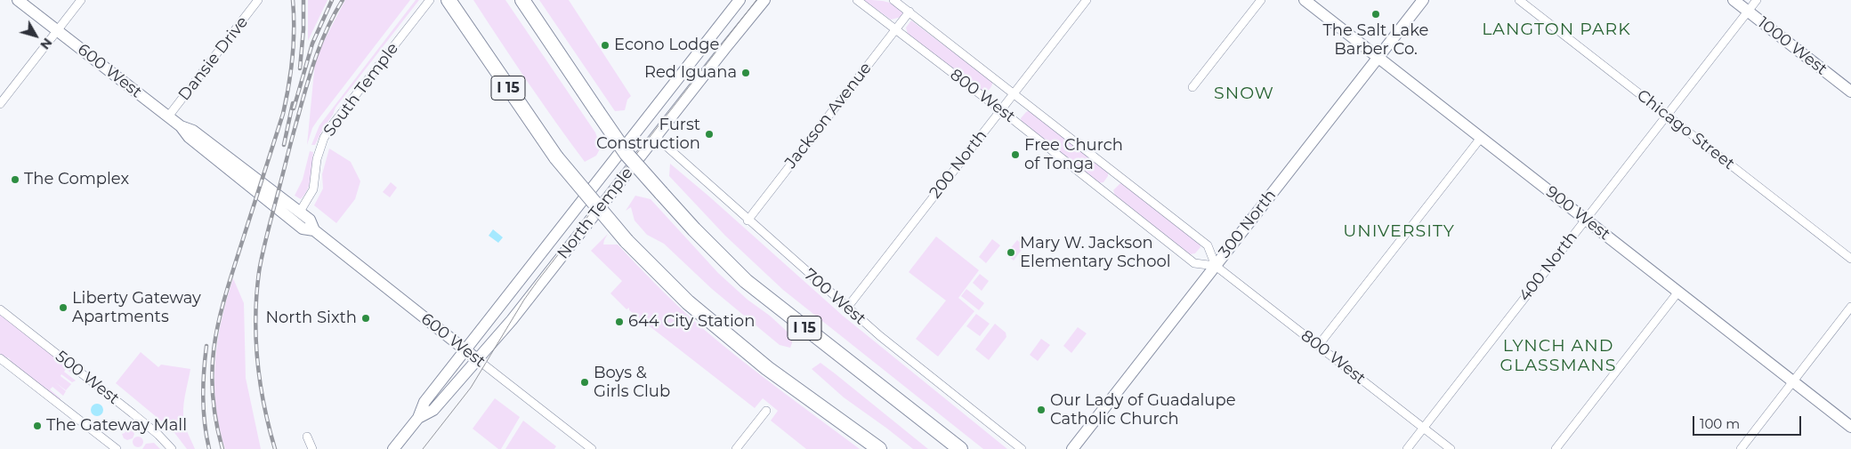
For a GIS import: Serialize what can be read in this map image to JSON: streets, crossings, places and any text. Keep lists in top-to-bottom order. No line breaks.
{"streets":{"highway":["I 15"],"main road":["1000 West","600 West","North Temple","900 West","300 North"],"street":["Dansie Drive","South Temple","800 West","Jackson Avenue","Chicago Street","200 North","400 North","700 West","500 West"]},"crossings":[["1000 West","400 North"],["Dansie Drive","600 West"],["600 West","South Temple"],["600 West","North Temple"],["800 West","Jackson Avenue"],["800 West","200 North"],["800 West","300 North"],["800 West","400 North"],["Jackson Avenue","700 West"],["Chicago Street","400 North"],["200 North","700 West"],["North Temple","700 West"],["900 West","300 North"],["900 West","400 North"]],"districts":["LANGTON PARK","SNOW","UNIVERSITY","LYNCH AND GLASSMANS"],"places":["The Salt Lake Barber Co.","Econo Lodge","Red Iguana","Furst Construction","Free Church of Tonga","The Complex","Mary W. Jackson Elementary School","Liberty Gateway Apartments","North Sixth","644 City Station","Boys & Girls Club","Our Lady of Guadalupe Catholic Church","The Gateway Mall"],"scale_bar":"100 m","north":"bottom right"}
